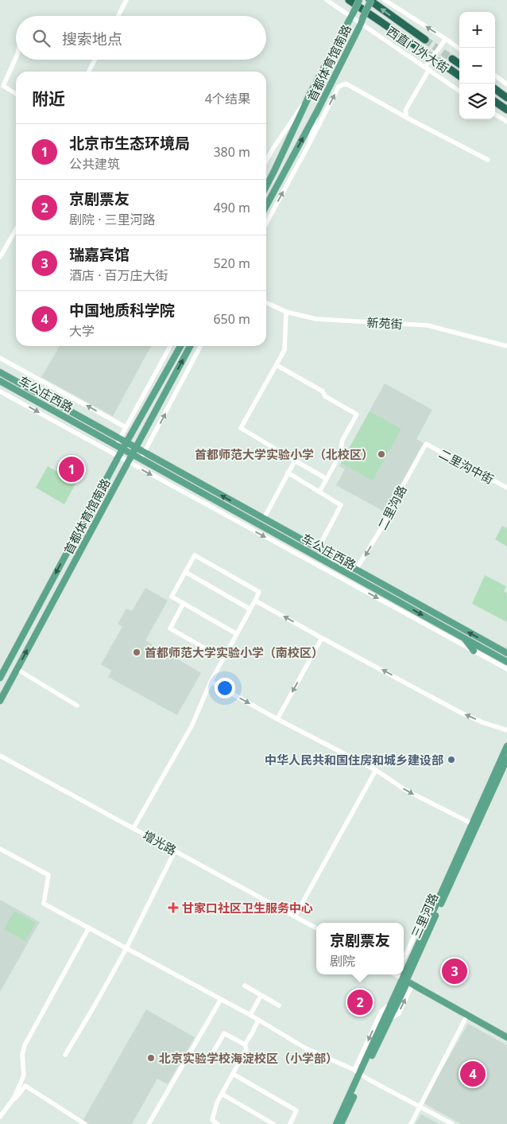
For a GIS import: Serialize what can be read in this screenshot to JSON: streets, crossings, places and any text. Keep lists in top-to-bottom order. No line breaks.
{"streets":{"highway":["西直门外大街"],"main road":["首都体育馆南路","车公庄西路","三里河路"],"street":["新苑街","二里沟中街","二里沟路","增光路"]},"crossings":[["西直门外大街","首都体育馆南路"],["首都体育馆南路","车公庄西路"],["车公庄西路","二里沟路"],["二里沟中街","二里沟路"]],"one_way":["二里沟路"],"places":{"other":["首都师范大学实验小学（北校区）","首都师范大学实验小学（南校区）","中华人民共和国住房和城乡建设部","北京实验学校海淀校区（小学部）"],"health":["甘家口社区卫生服务中心"]},"page":{"map_buttons":["+","−"],"search":"搜索地点","heading":["附近","4个结果"],"list":[{"mark":"1","name":"北京市生态环境局","note":"公共建筑","value":"380 m"},{"mark":"2","name":"京剧票友","note":"剧院 · 三里河路","value":"490 m"},{"mark":"3","name":"瑞嘉宾馆","note":"酒店 · 百万庄大街","value":"520 m"},{"mark":"4","name":"中国地质科学院","note":"大学","value":"650 m"}],"pins":["1","3","2","4"],"popup":["京剧票友","剧院"]}}
